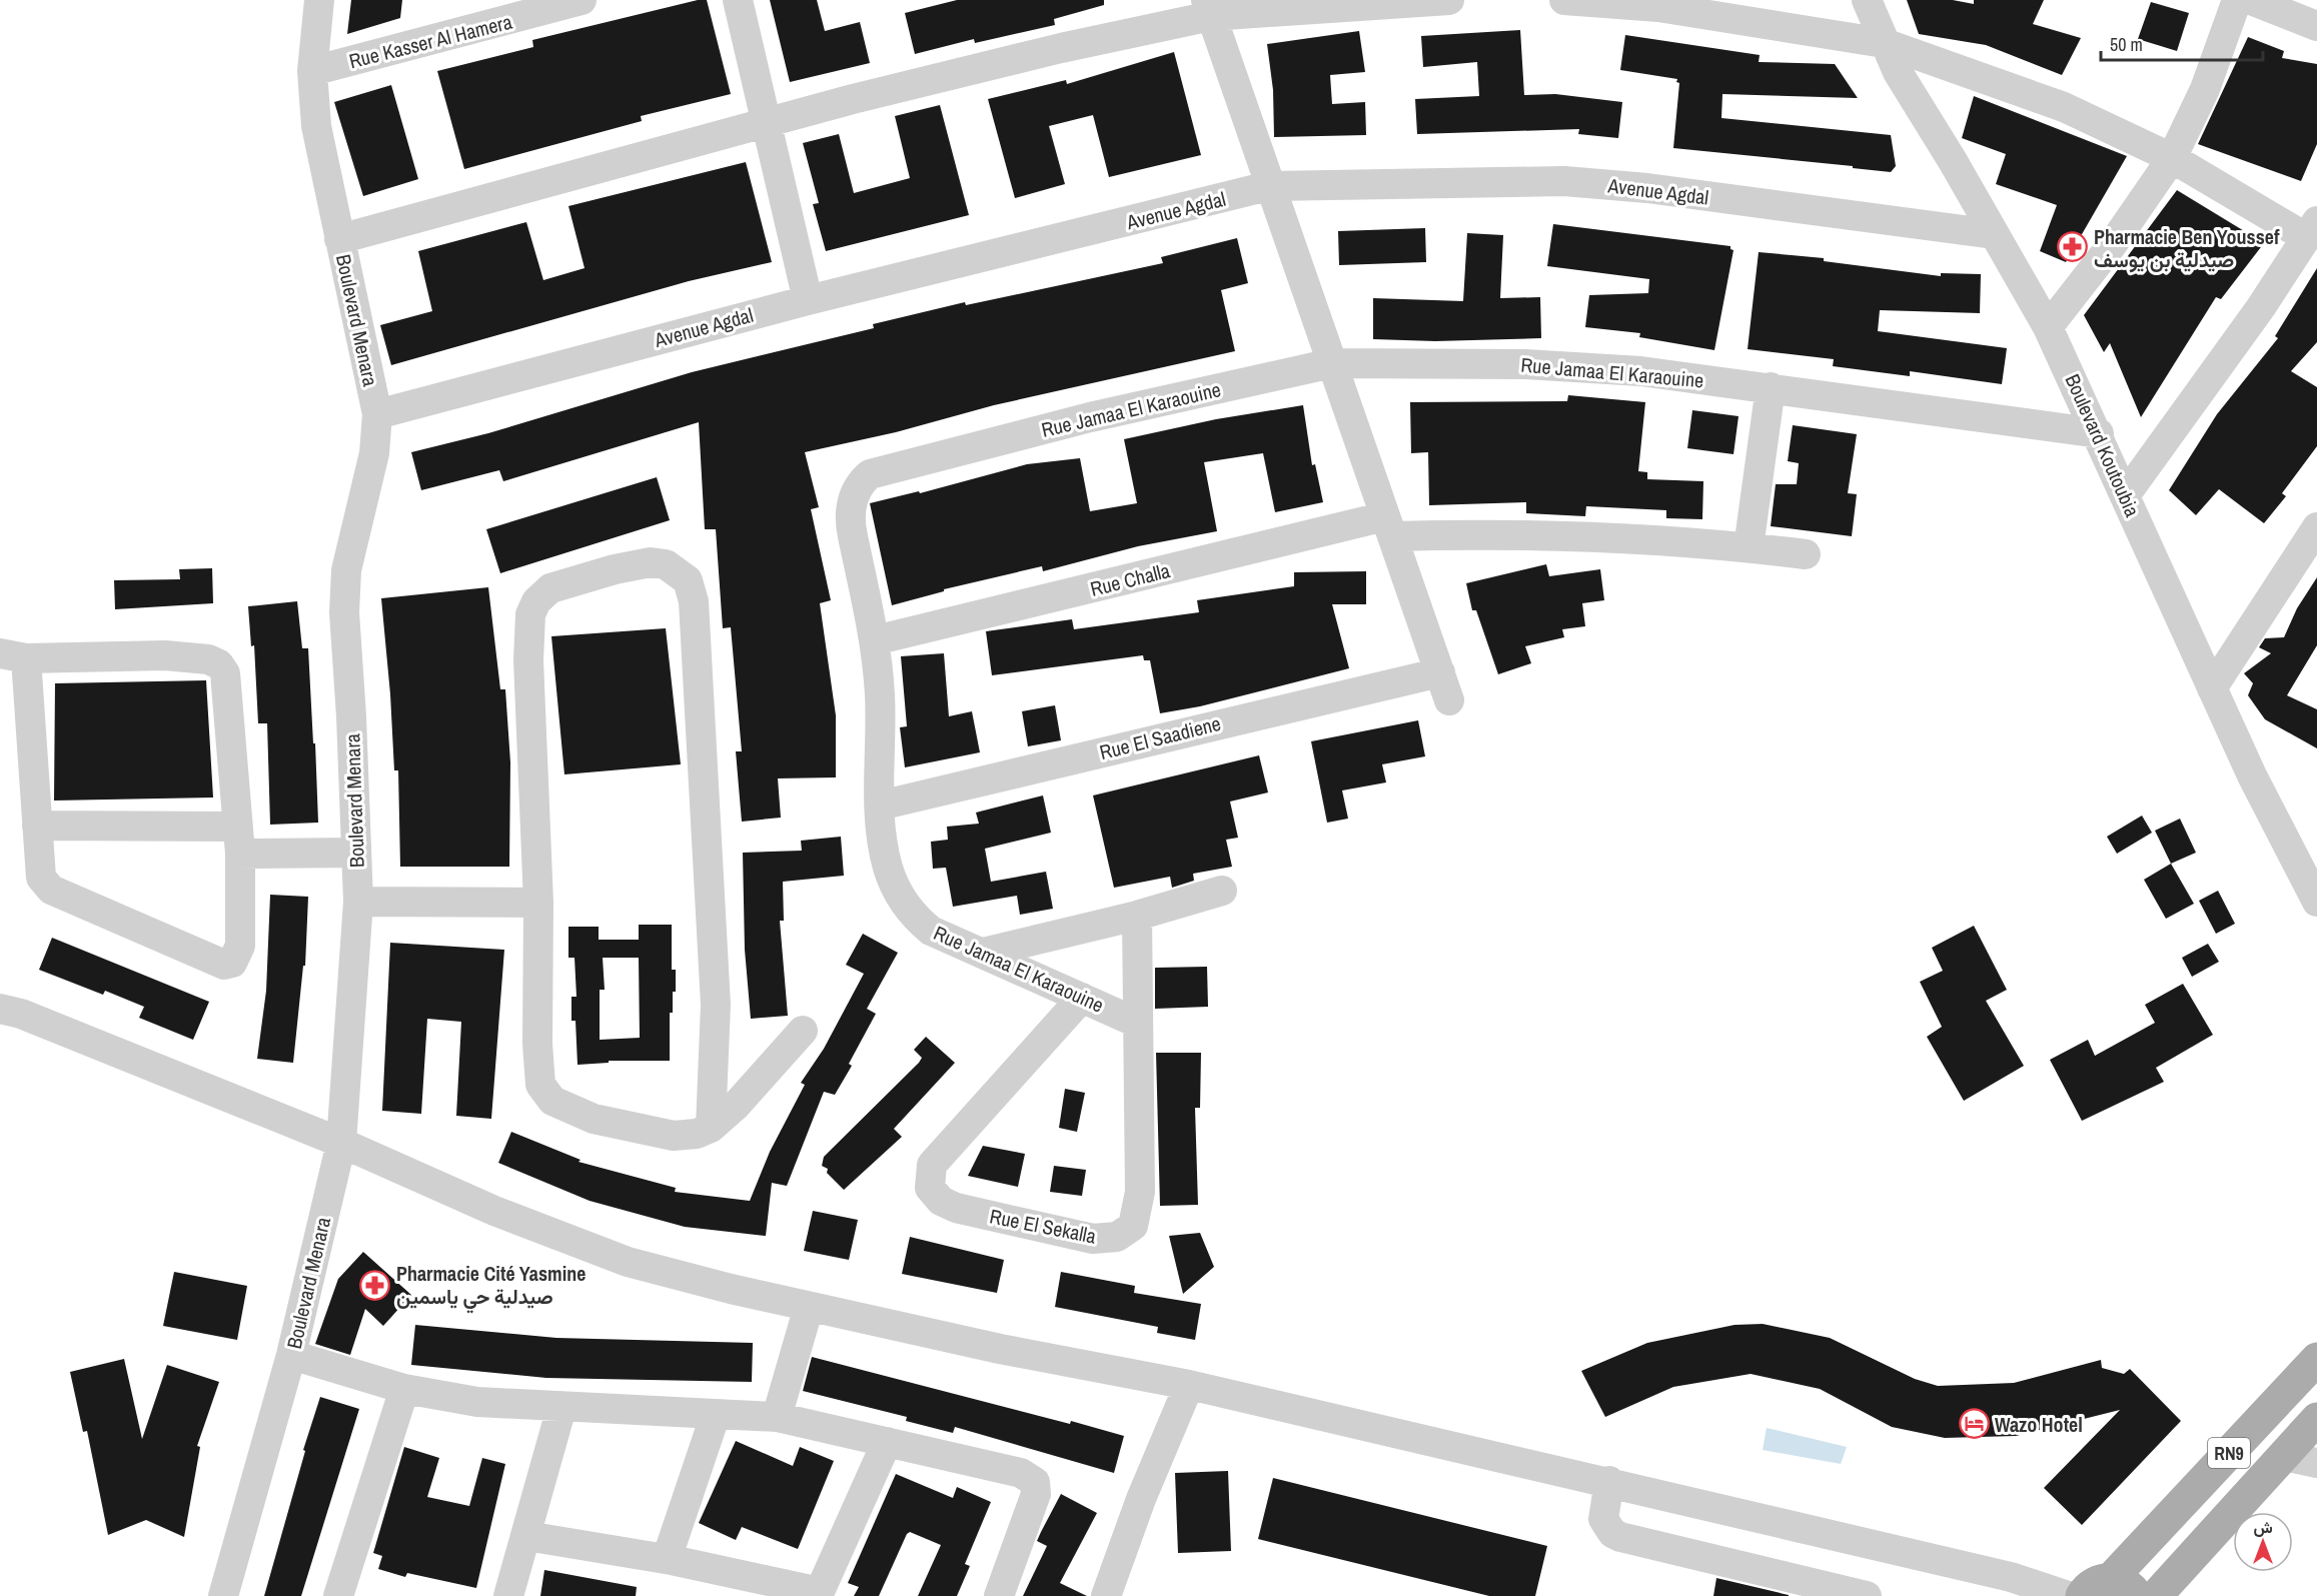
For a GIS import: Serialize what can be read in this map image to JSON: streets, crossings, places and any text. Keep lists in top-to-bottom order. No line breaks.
{"streets":{"main road":["RN9"],"street":["Rue Kasser Al Hamera","Avenue Agdal","Boulevard Menara","Rue Jamaa El Karaouine","Boulevard Koutoubia","Rue Challa","Rue El Saadiene","Rue El Sekalla"]},"crossings":[["Rue Kasser Al Hamera","Boulevard Menara"],["Avenue Agdal","Boulevard Menara"],["Avenue Agdal","Boulevard Koutoubia"],["Rue Jamaa El Karaouine","Boulevard Koutoubia"],["Rue Jamaa El Karaouine","Rue Challa"],["Rue Jamaa El Karaouine","Rue El Saadiene"],["Rue Jamaa El Karaouine","Rue El Sekalla"]],"places":{"pharmacy":["Pharmacie Ben Youssef صيدلية بن يوسف","Pharmacie Cité Yasmine صيدلية حي ياسمين"],"hotel":["Wazo Hotel"]},"scale_bar":"50 m","north":"top"}
